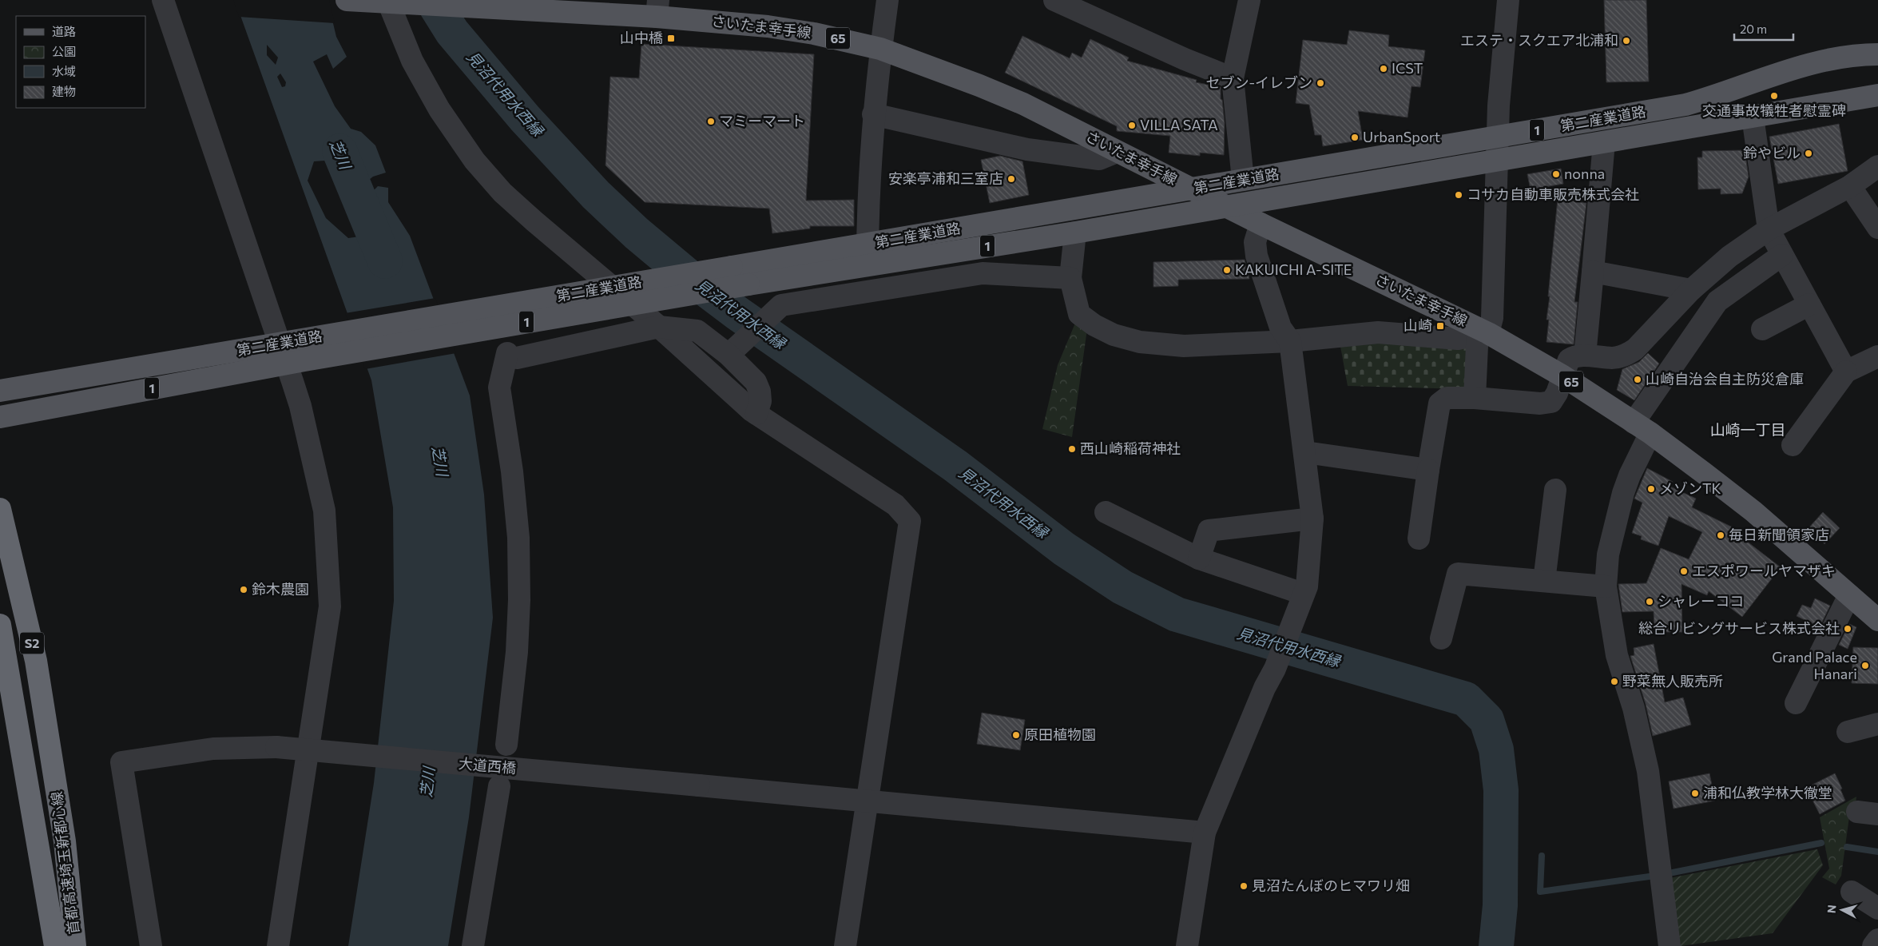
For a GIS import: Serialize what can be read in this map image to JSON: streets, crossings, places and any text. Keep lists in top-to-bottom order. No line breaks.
{"streets":{"highway":["S2","首都高速埼玉新都心線"],"main road":["さいたま幸手線","65","第二産業道路","1"],"street":["大道西橋"]},"crossings":[["さいたま幸手線","第二産業道路"]],"districts":["山崎一丁目"],"water":["見沼代用水西縁","芝川"],"places":{"transit":["山中橋","山崎"],"other":["エステ・スクエア北浦和","ICST","セブン-イレブン","交通事故犠牲者慰霊碑","マミーマート","VILLA SATA","UrbanSport","鈴やビル","nonna","安楽亭浦和三室店","コサカ自動車販売株式会社","KAKUICHI A-SITE","山崎自治会自主防災倉庫","西山崎稲荷神社","メゾンTK","毎日新聞領家店","エスポワールヤマザキ","鈴木農園","シャレーココ","総合リビングサービス株式会社","Grand Palace Hanari","野菜無人販売所","原田植物園","浦和仏教学林大徹堂","見沼たんぼのヒマワリ畑"]},"legend":["道路","公園","水域","建物"],"scale_bar":"20 m","north":"left"}
